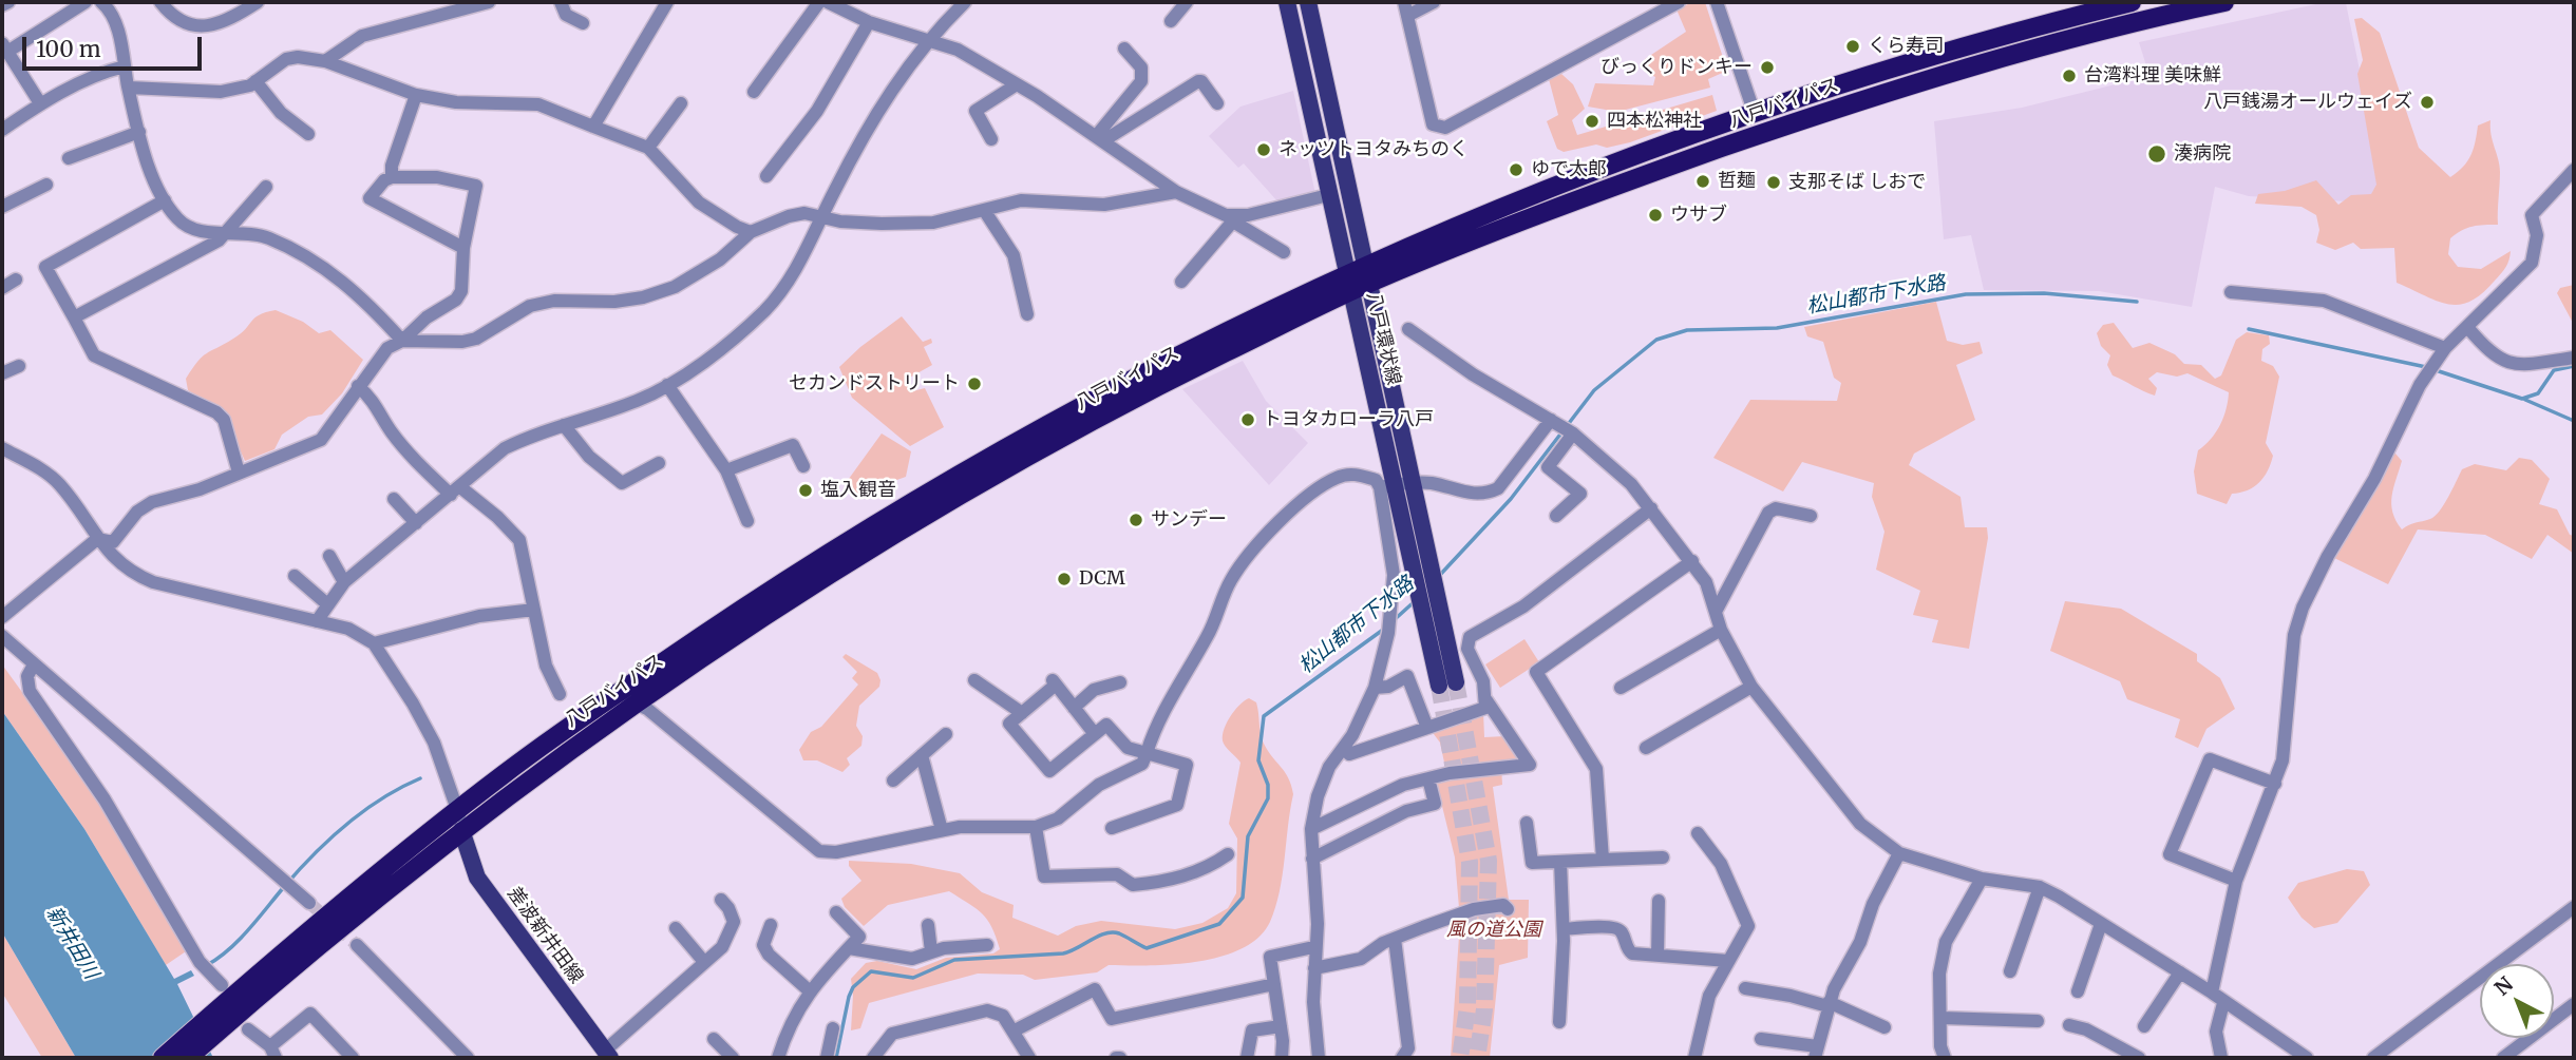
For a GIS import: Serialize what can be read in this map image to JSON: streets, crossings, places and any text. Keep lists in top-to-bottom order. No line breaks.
{"streets":{"highway":["八戸バイパス"],"main road":["八戸環状線","差波新井田線"]},"crossings":[["八戸バイパス","八戸環状線"],["八戸バイパス","差波新井田線"]],"water":["松山都市下水路","新井田川"],"parks":["風の道公園"],"places":["くら寿司","びっくりドンキー","台湾料理 美味鮮","八戸銭湯オールウェイズ","四本松神社","ネッツトヨタみちのく","湊病院","ゆで太郎","哲麺","支那そば しおで","ウサブ","セカンドストリート","トヨタカローラ八戸","塩入観音","サンデー","DCM"],"scale_bar":"100 m","north":"top left"}
